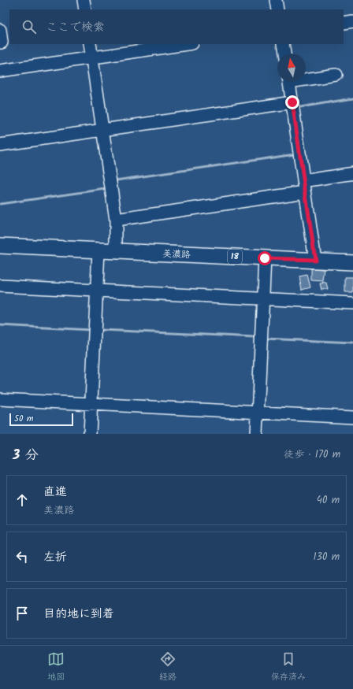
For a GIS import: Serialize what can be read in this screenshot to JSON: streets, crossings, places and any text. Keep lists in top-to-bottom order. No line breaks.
{"streets":{"main road":["美濃路","18"]},"scale_bar":"50 m","north":"top","page":{"search":"ここで検索","scale":"50 m","heading":["3 分","徒歩 · 170 m"],"list":[["直進","美濃路","40 m"],["左折","130 m"],"目的地に到着"],"nav":["地図","経路","保存済み"]}}
